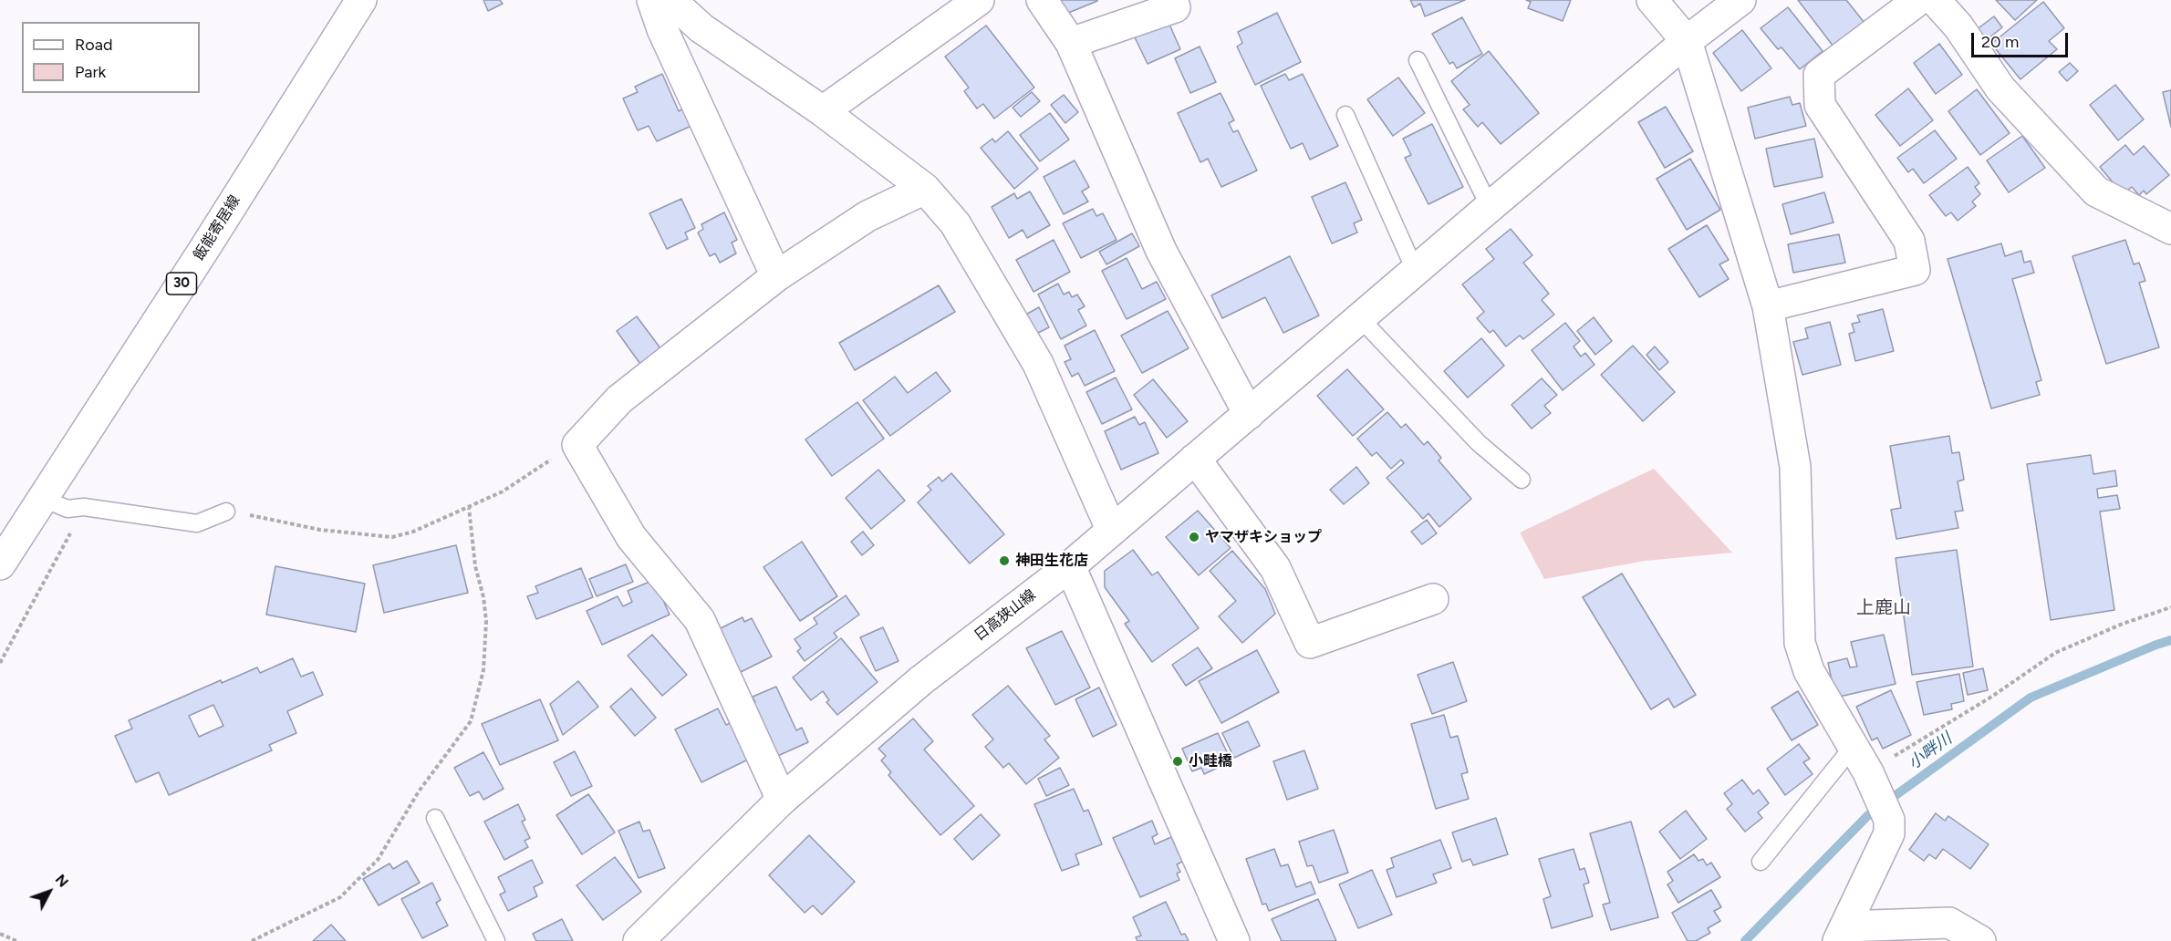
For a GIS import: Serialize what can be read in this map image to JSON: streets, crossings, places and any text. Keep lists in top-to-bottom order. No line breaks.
{"streets":{"street":["飯能寄居線","30","日高狭山線"]},"districts":["上鹿山"],"water":["小畔川"],"places":["ヤマザキショップ","神田生花店","小畦橋"],"legend":["Road","Park"],"scale_bar":"20 m","north":"top right"}
